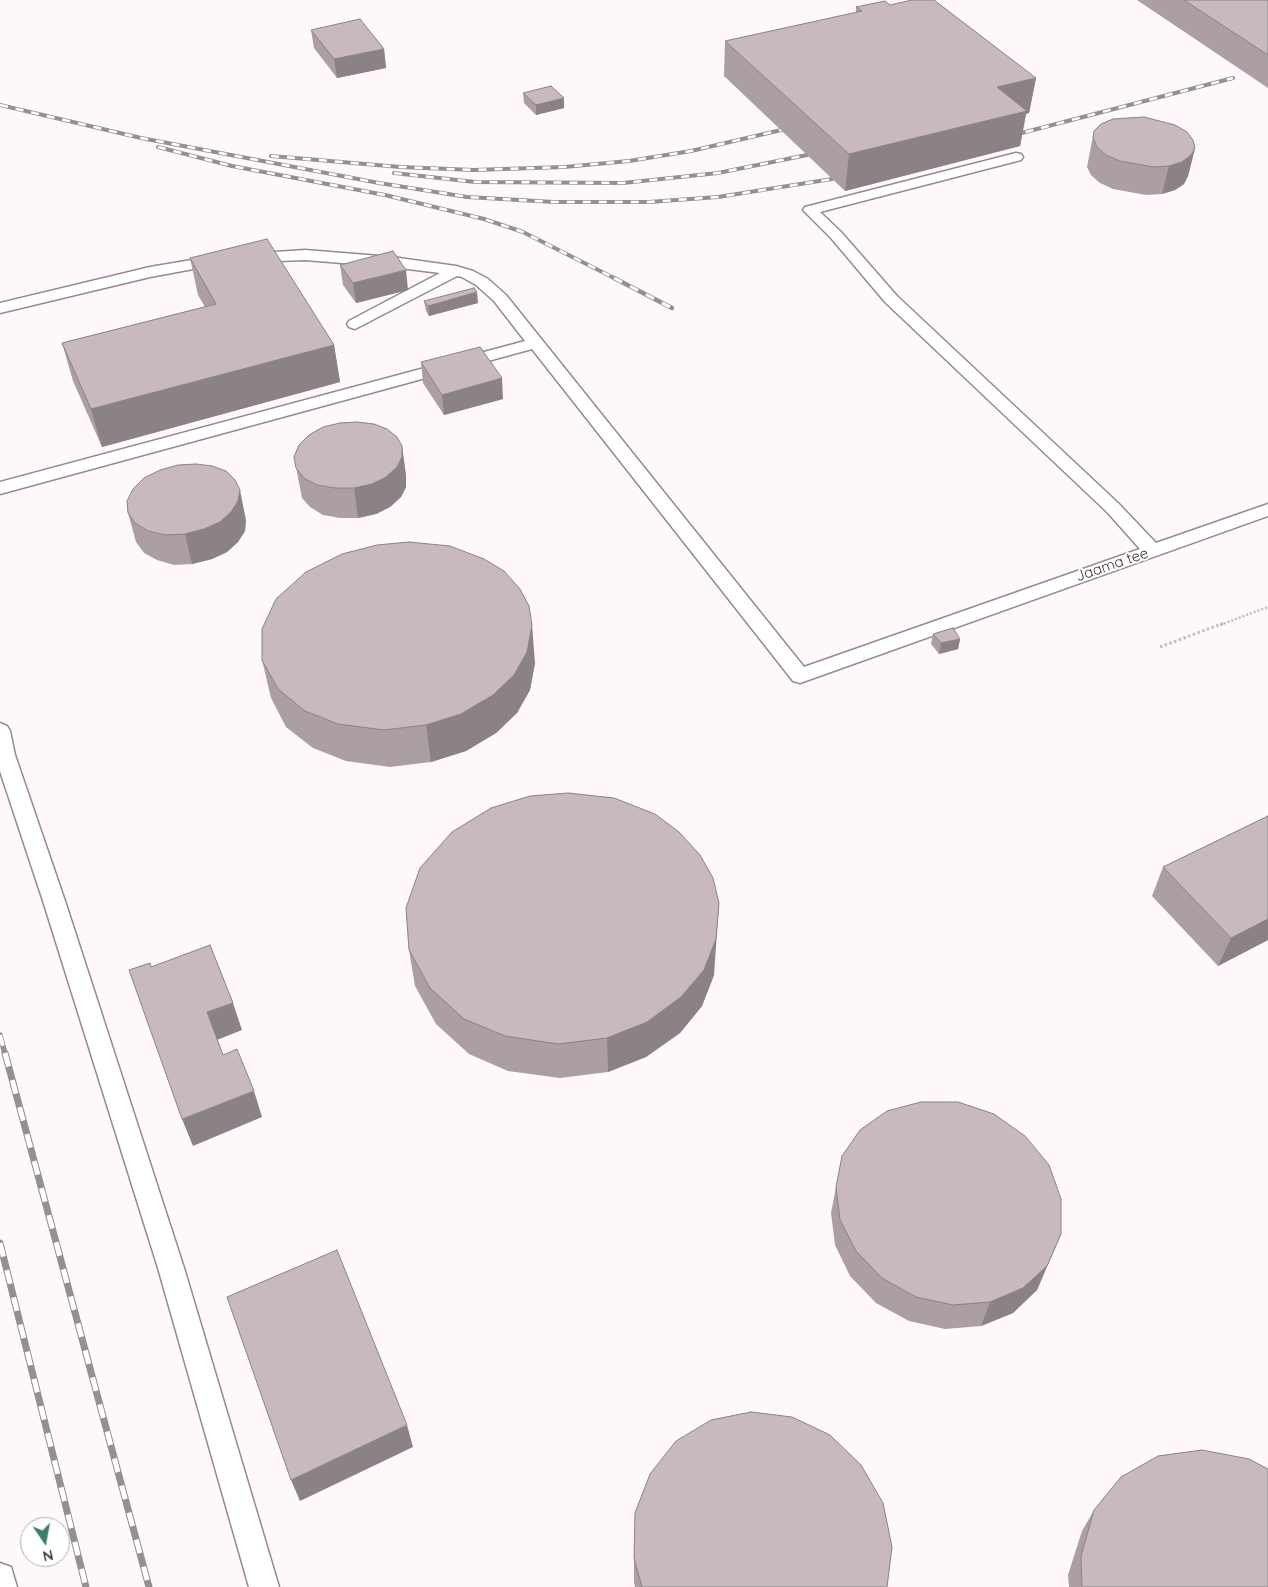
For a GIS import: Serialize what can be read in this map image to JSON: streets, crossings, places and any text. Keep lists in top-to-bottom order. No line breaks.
{"streets":{"lane":["Jaama tee"]},"north":"bottom"}
